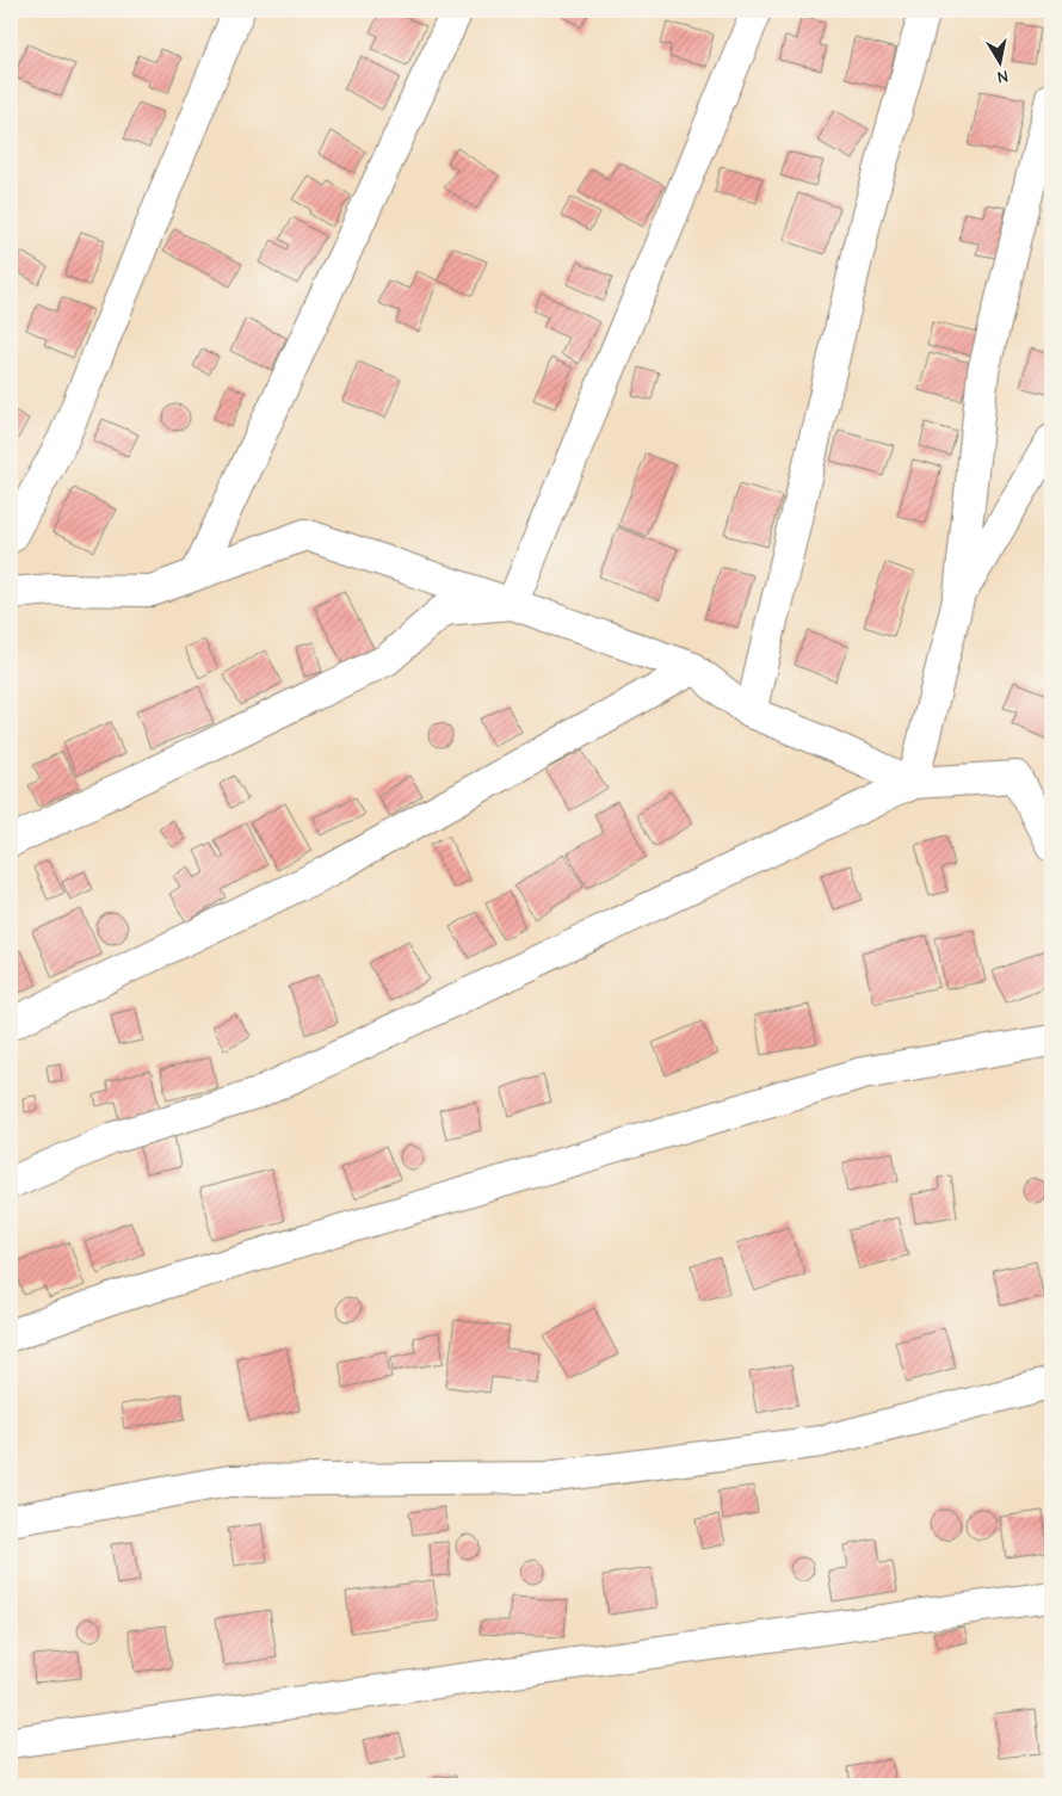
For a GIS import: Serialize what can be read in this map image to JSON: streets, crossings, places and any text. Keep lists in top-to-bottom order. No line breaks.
{"north":"bottom"}
